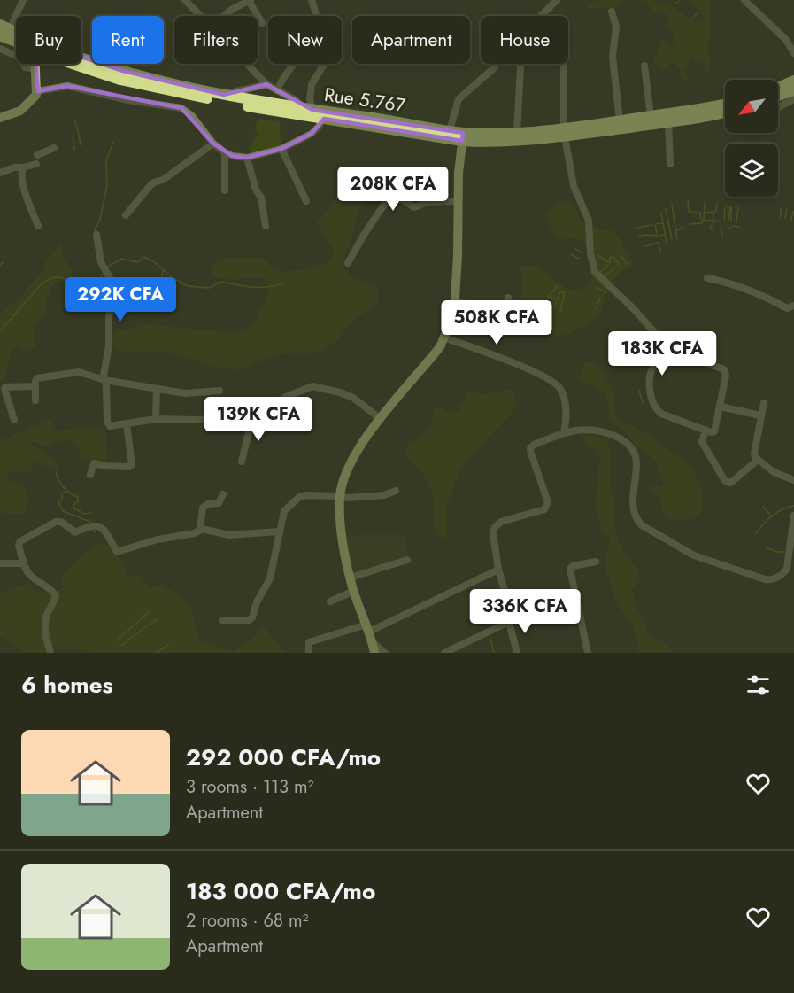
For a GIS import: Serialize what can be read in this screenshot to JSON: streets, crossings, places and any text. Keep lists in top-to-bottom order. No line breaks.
{"streets":{"highway":["Rue 5.767"]},"north":"bottom left","page":{"chip":["Buy","Rent","Filters","New","Apartment","House"],"price":["208K CFA","292K CFA","508K CFA","183K CFA","139K CFA","336K CFA"],"heading":"6 homes","list":[{"name":"292 000 CFA/mo","note":"3 rooms · 113 m² · Apartment"},{"name":"183 000 CFA/mo","note":"2 rooms · 68 m² · Apartment"}]}}
